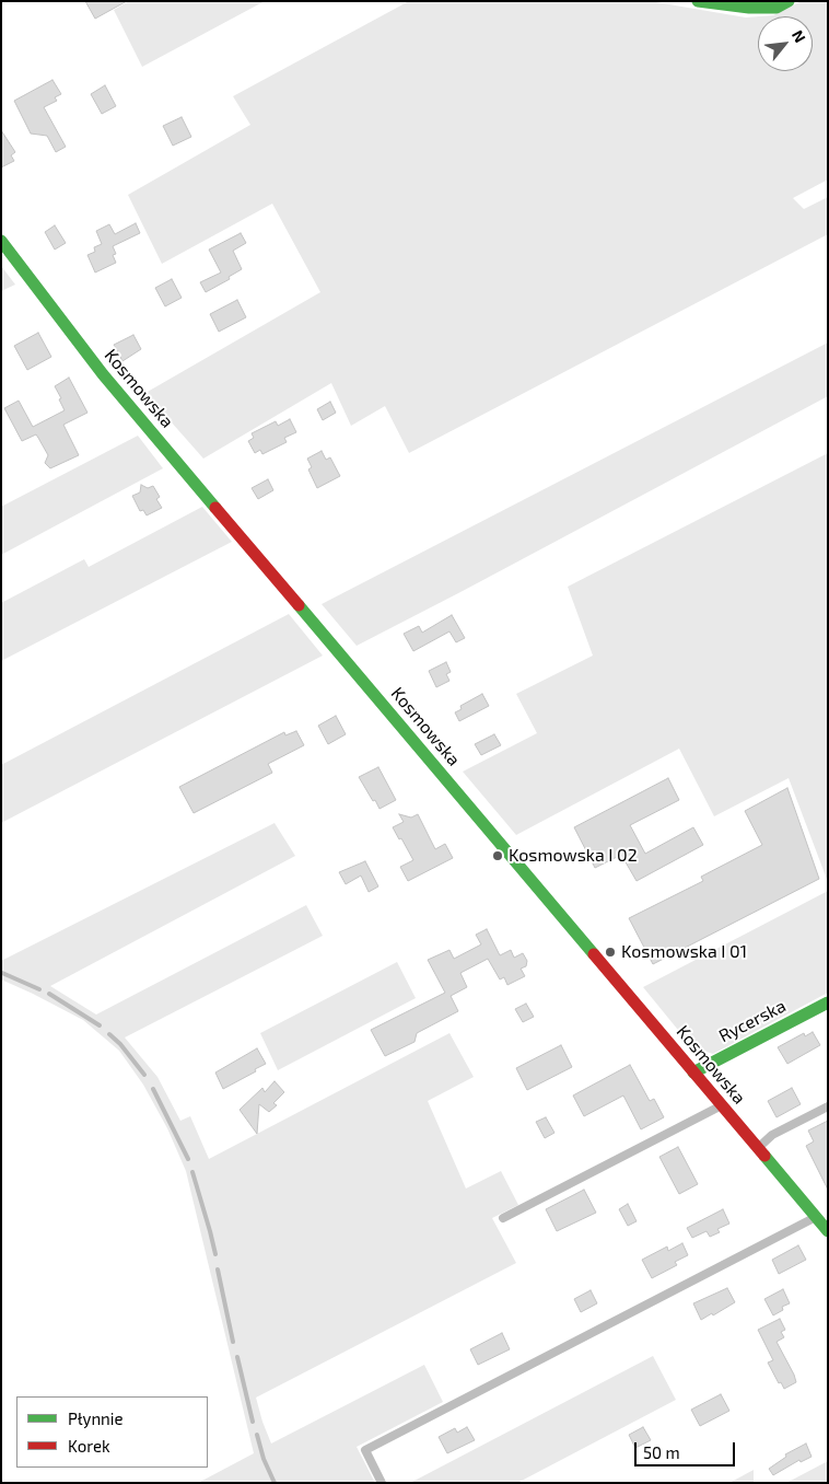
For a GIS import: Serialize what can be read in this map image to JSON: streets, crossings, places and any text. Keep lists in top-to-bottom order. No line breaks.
{"streets":{"street":["Kosmowska","Rycerska"]},"crossings":[["Kosmowska","Rycerska"]],"places":["Kosmowska I 02","Kosmowska I 01"],"legend":["Płynnie","Korek"],"scale_bar":"50 m","north":"top right"}
